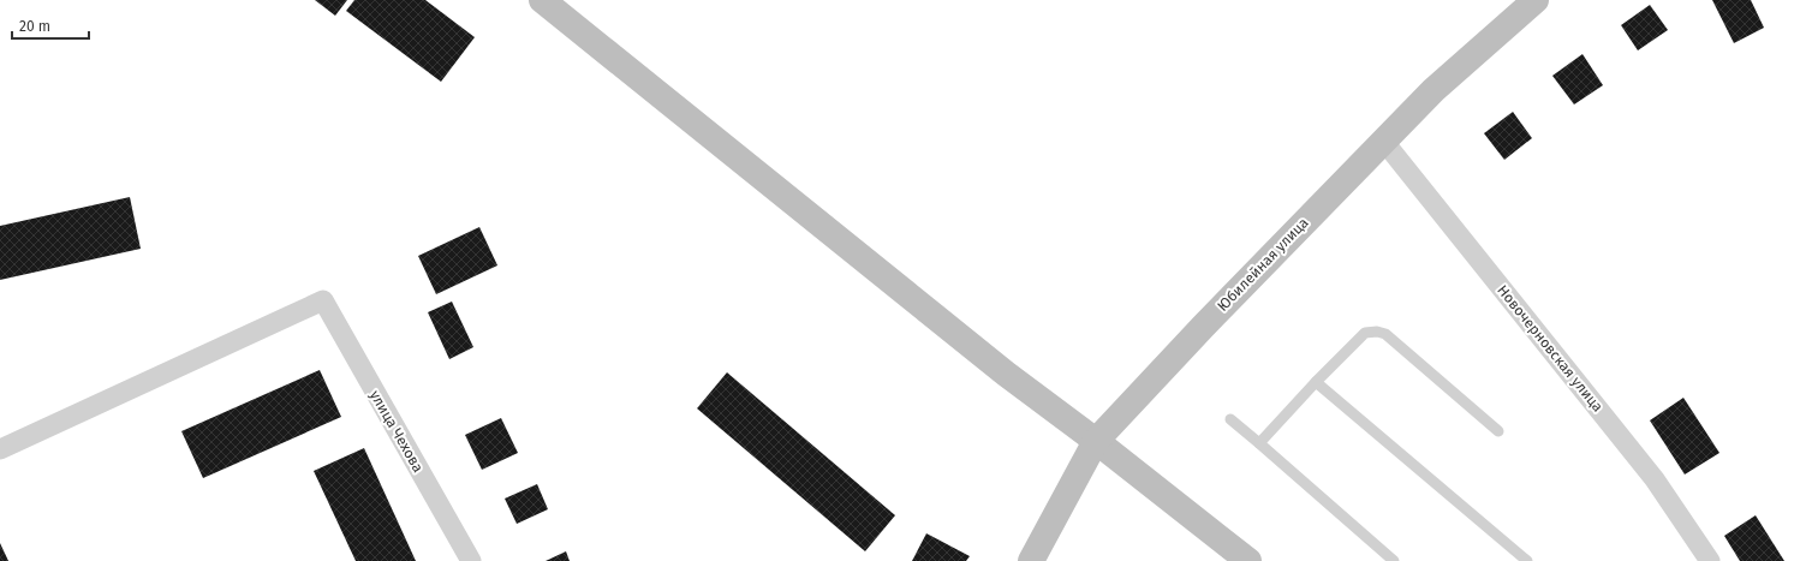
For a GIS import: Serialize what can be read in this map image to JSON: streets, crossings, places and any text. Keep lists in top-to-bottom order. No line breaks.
{"streets":{"main road":["Юбилейная улица"],"street":["Новочерновская улица","улица Чехова"]},"crossings":[["Юбилейная улица","Новочерновская улица"]],"scale_bar":"20 m"}
